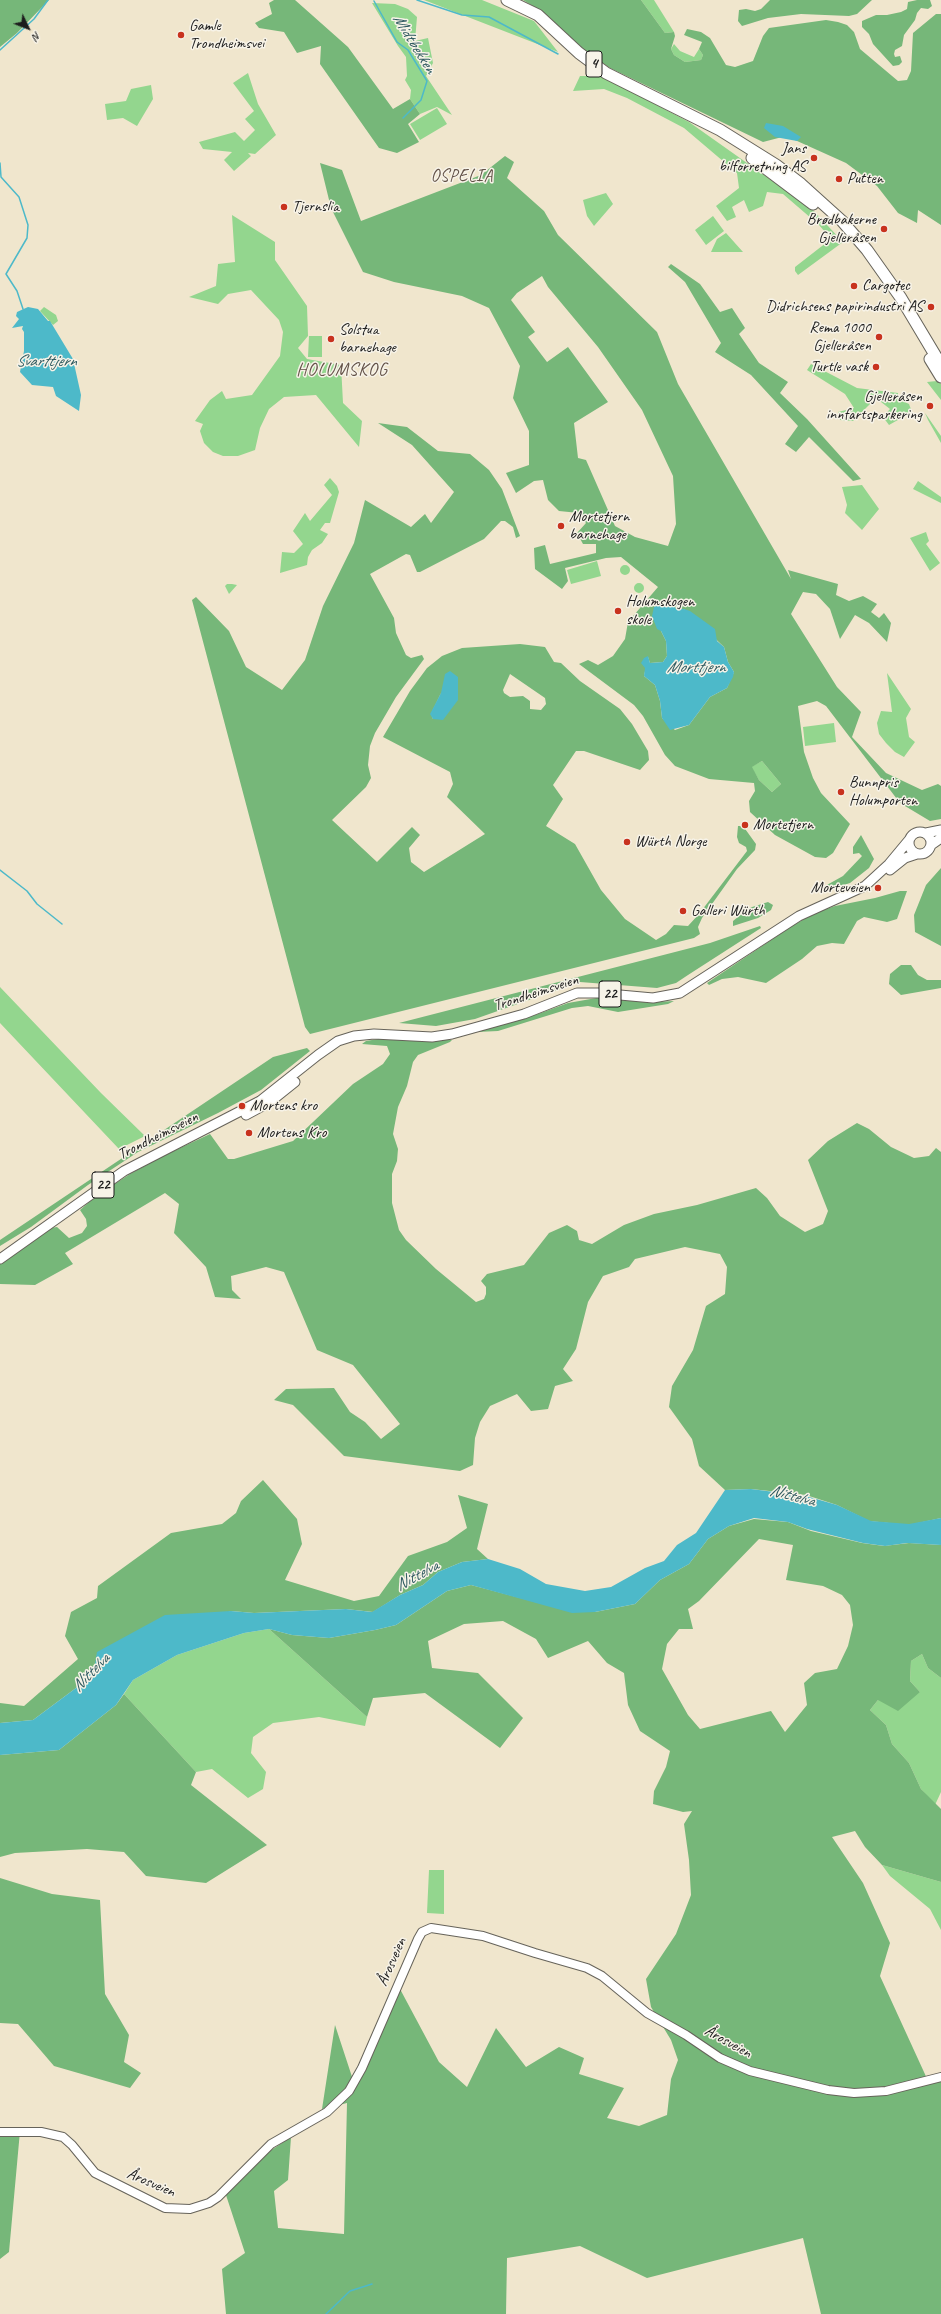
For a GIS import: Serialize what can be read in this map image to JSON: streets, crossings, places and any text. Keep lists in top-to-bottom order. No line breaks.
{"streets":{"highway":["4"],"main road":["Trondheimsveien","22","Årosveien"]},"crossings":[["Trondheimsveien","22"]],"districts":["OSPELIA","HOLUMSKOG"],"water":["Midtbekken","Svarttjern","Morttjern","Nittelva"],"places":["Gamle Trondheimsvei","Jans bilforretning AS","Putten","Tjernslia","Brødbakerne Gjelleråsen","Cargotec","Didrichsens papirindustri AS","Rema 1000 Gjelleråsen","Solstua barnehage","Turtle vask","Gjelleråsen innfartsparkering","Mortetjern barnehage","Holumskogen skole","Bunnpris Holumporten","Mortetjern","Würth Norge","Morteveien","Galleri Würth","Mortens kro","Mortens Kro"],"north":"bottom right"}
